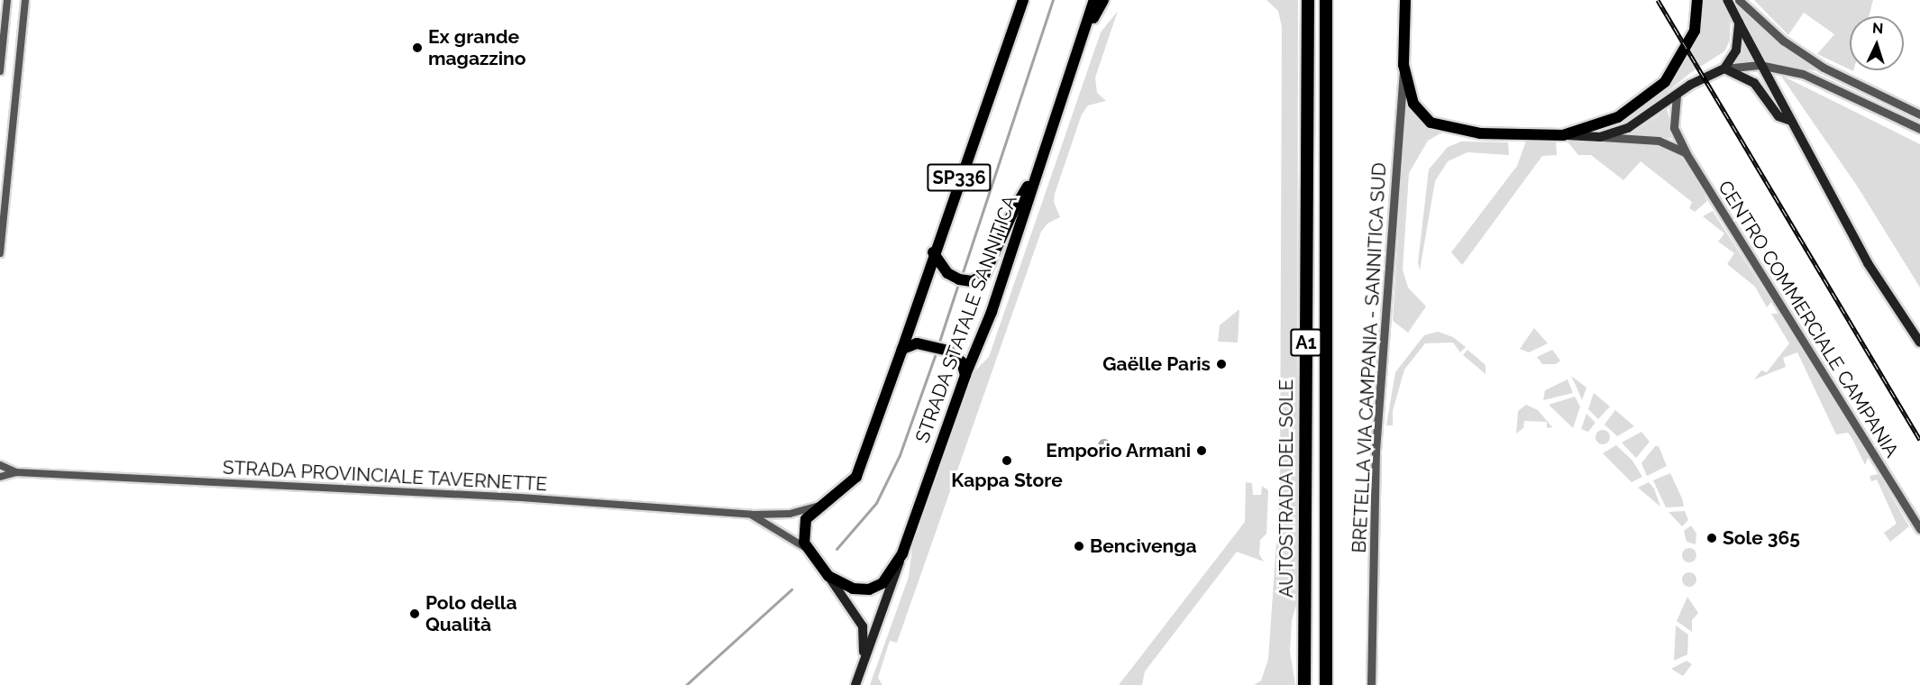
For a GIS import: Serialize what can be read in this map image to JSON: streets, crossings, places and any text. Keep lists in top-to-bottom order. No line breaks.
{"streets":{"highway":["A1","AUTOSTRADA DEL SOLE"],"main road":["SP336","STRADA STATALE SANNITICA"],"street":["CENTRO COMMERCIALE CAMPANIA","BRETELLA VIA CAMPANIA - SANNITICA SUD","STRADA PROVINCIALE TAVERNETTE"]},"crossings":[["SP336","STRADA STATALE SANNITICA"],["SP336","STRADA PROVINCIALE TAVERNETTE"],["STRADA STATALE SANNITICA","STRADA PROVINCIALE TAVERNETTE"]],"places":["Ex grande magazzino","Gaëlle Paris","Emporio Armani","Kappa Store","Sole 365","Bencivenga","Polo della Qualità"],"north":"top"}
